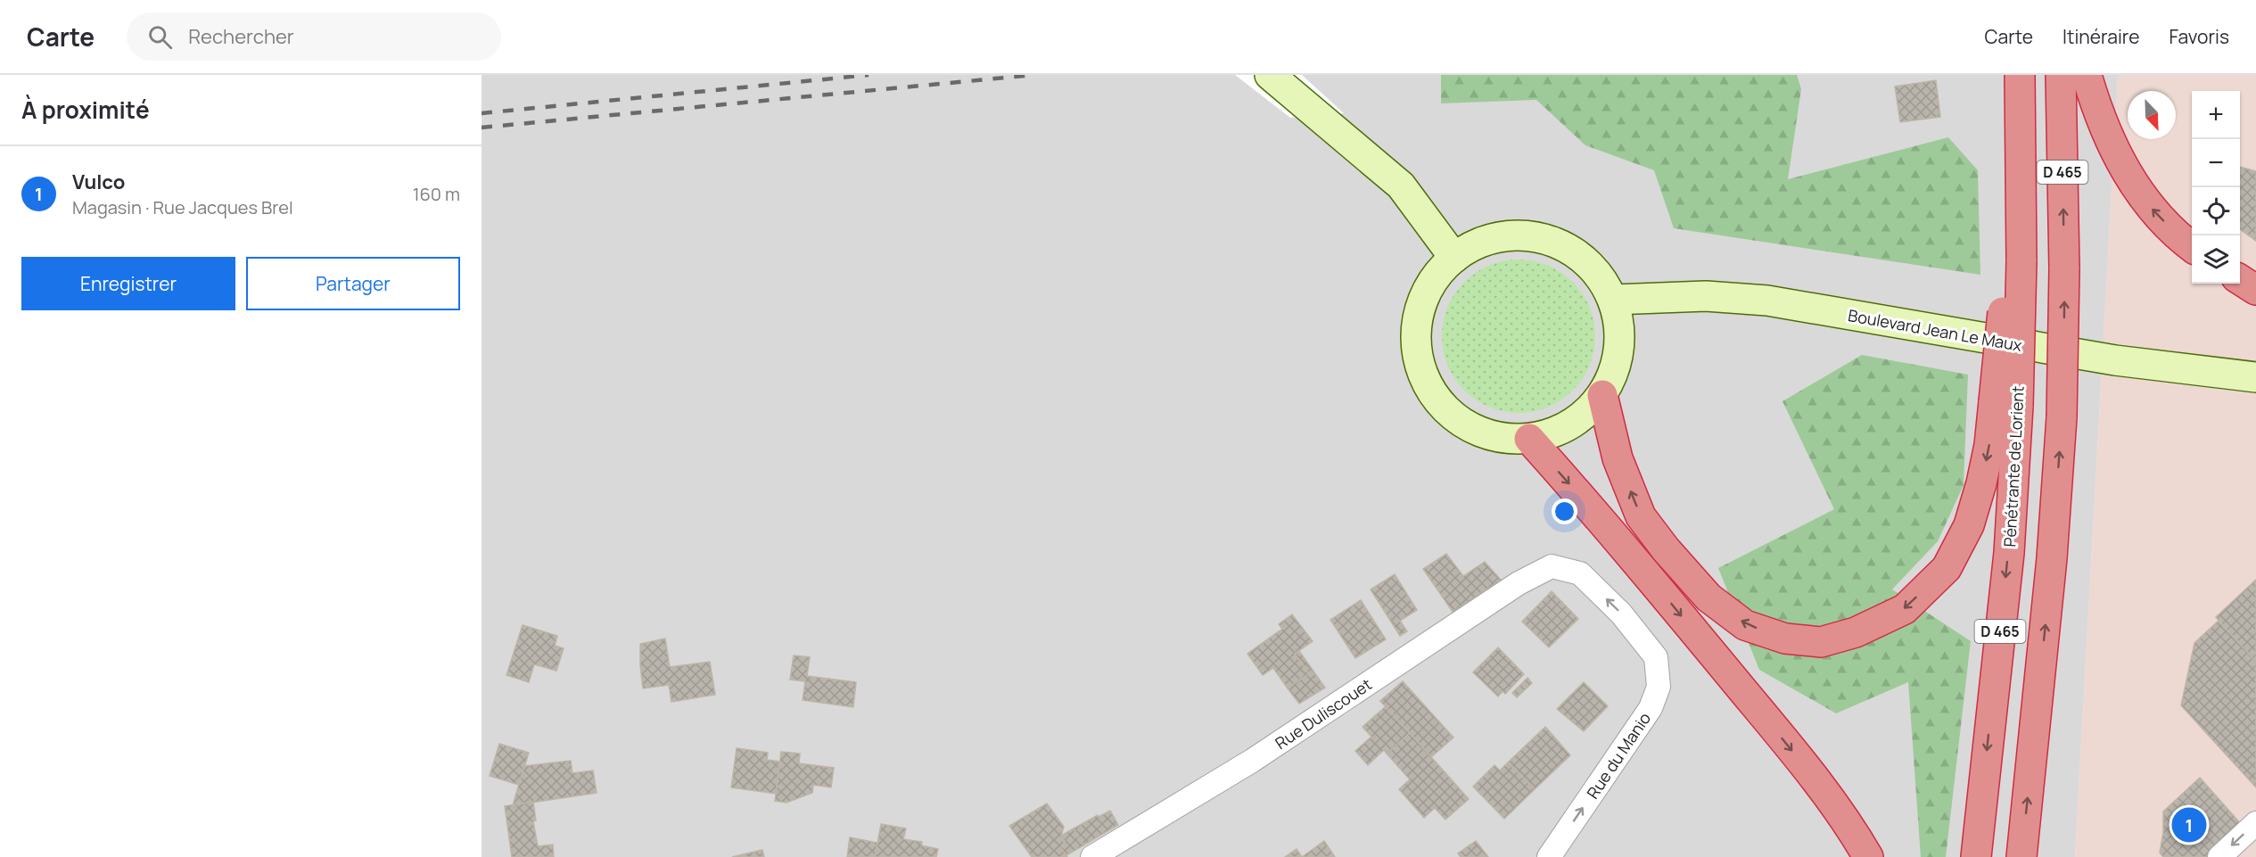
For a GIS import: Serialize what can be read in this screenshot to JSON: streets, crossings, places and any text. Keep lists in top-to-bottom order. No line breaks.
{"streets":{"highway":["D 465","Pénétrante de Lorient"],"main road":["Boulevard Jean Le Maux"],"street":["Rue Duliscouet","Rue du Manio"]},"crossings":[["Rue Duliscouet","Rue du Manio"]],"north":"bottom right","page":{"header":"Carte","search":"Rechercher","nav":["Carte","Itinéraire","Favoris"],"heading":"À proximité","map_buttons":["+","−"],"list":[{"mark":"1","name":"Vulco","note":"Magasin · Rue Jacques Brel","value":"160 m"}],"buttons":["Enregistrer","Partager"],"pins":"1"}}
